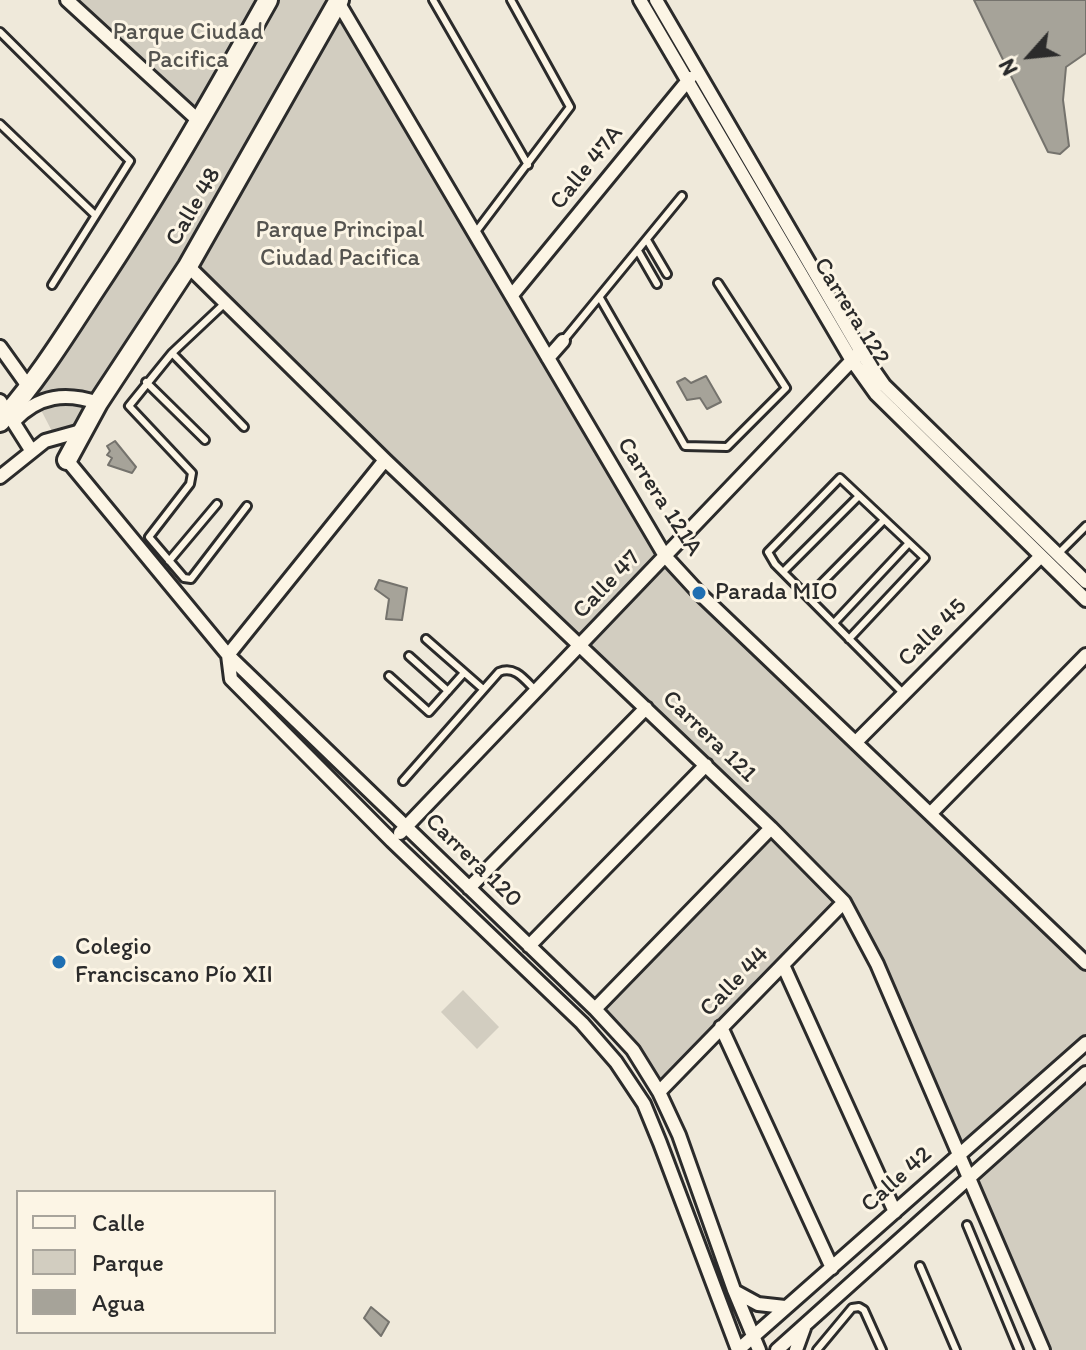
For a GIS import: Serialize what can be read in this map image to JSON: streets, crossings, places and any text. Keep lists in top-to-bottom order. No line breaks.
{"streets":{"main road":["Calle 48"],"street":["Calle 47A","Carrera 122","Carrera 121A","Calle 47","Calle 45","Carrera 121","Carrera 120","Calle 44","Calle 42"]},"crossings":[["Calle 47A","Carrera 122"],["Calle 47A","Carrera 121A"],["Calle 48","Carrera 121A"],["Calle 48","Carrera 121"],["Calle 48","Carrera 120"],["Carrera 122","Calle 47"],["Carrera 122","Calle 45"],["Carrera 121A","Calle 47"],["Carrera 121A","Calle 45"],["Calle 47","Carrera 121"],["Calle 47","Carrera 120"],["Carrera 121","Calle 44"],["Carrera 121","Calle 42"],["Carrera 120","Calle 44"],["Carrera 120","Calle 42"]],"parks":["Parque Ciudad Pacifica","Parque Principal Ciudad Pacifica"],"places":["Parada MIO","Colegio Franciscano Pío XII"],"legend":["Calle","Parque","Agua"],"north":"bottom left"}
